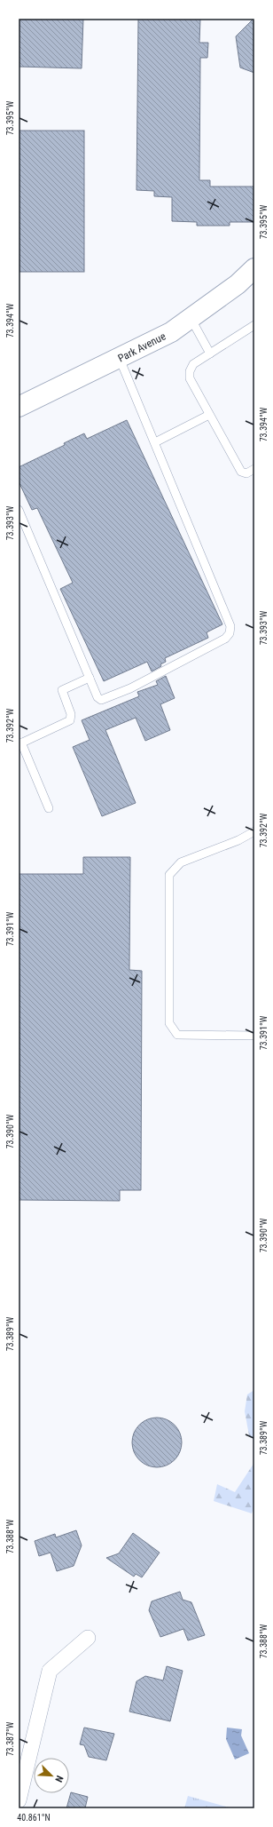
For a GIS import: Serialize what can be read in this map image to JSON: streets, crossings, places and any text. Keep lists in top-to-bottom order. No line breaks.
{"streets":{"main road":["Park Avenue"]},"north":"bottom right","coordinates":["73.395°W","73.394°W","73.393°W","73.392°W","73.391°W","73.390°W","73.389°W","73.388°W","73.387°W","40.861°N"]}
